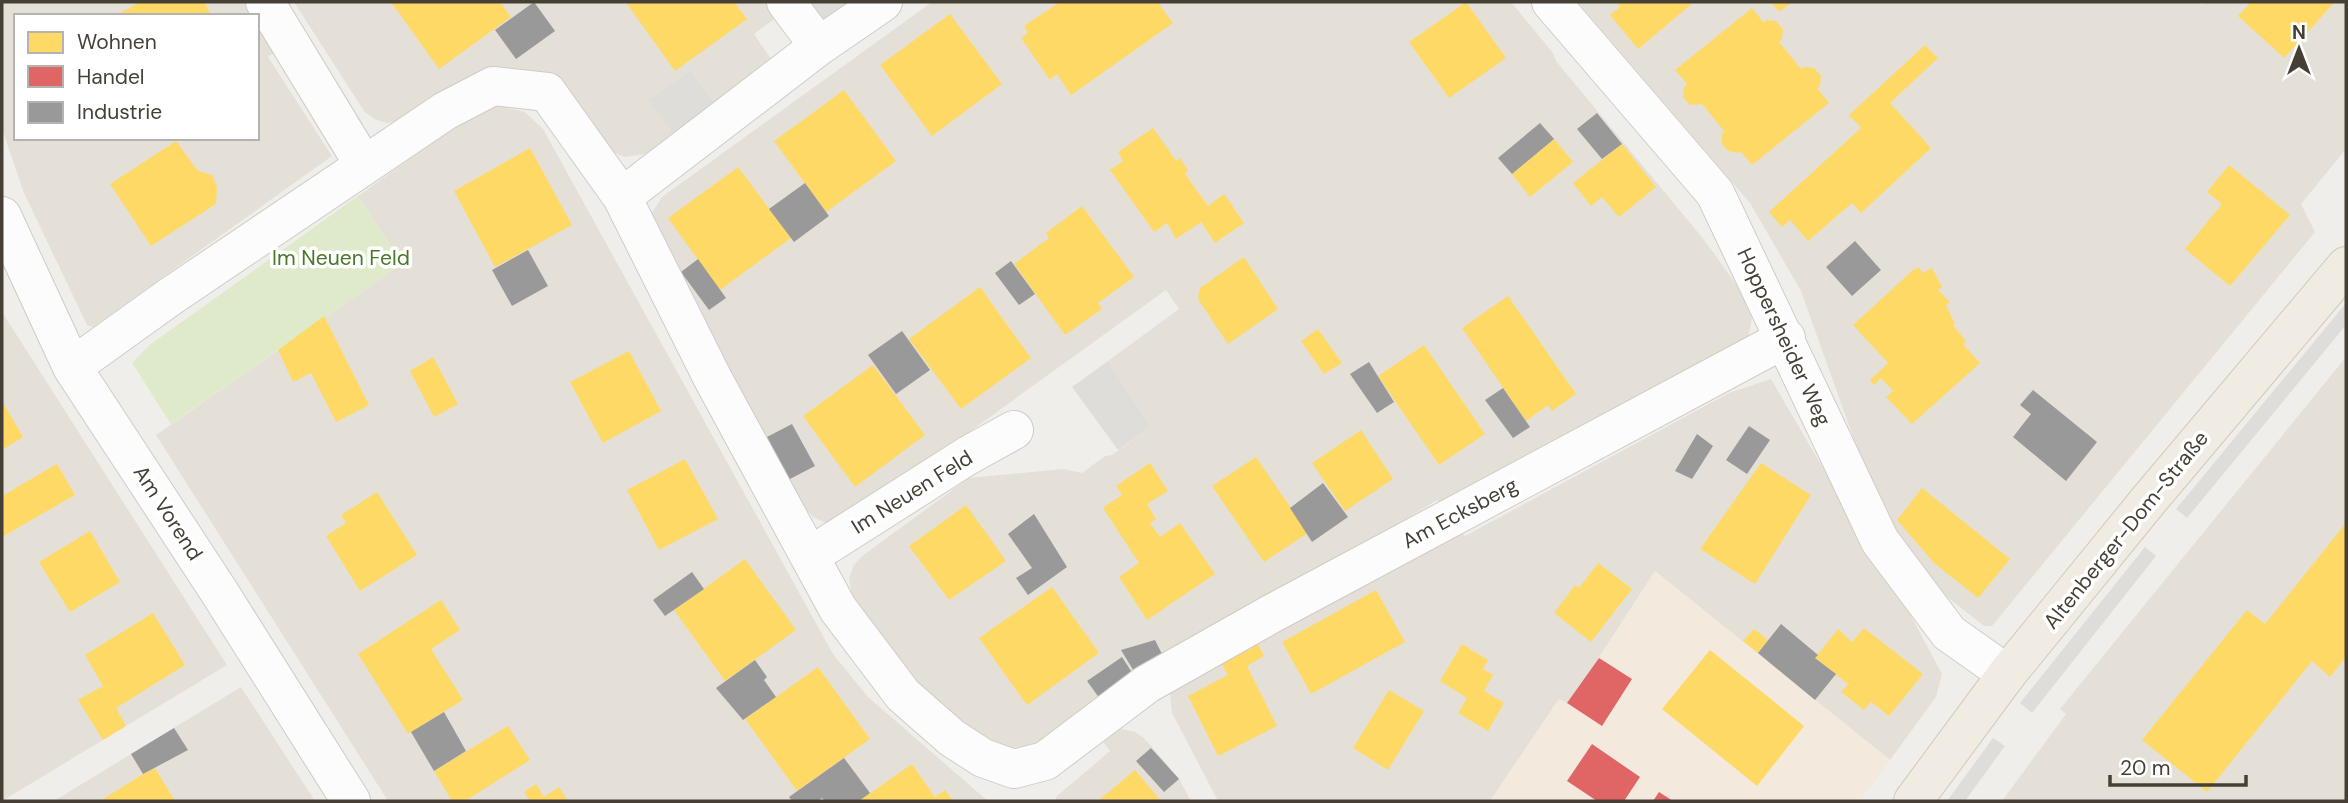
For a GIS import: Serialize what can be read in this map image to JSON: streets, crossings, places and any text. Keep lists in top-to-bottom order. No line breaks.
{"streets":{"main road":["Altenberger-Dom-Straße"],"street":["Hoppersheider Weg","Im Neuen Feld","Am Vorend","Am Ecksberg"]},"crossings":[["Hoppersheider Weg","Am Ecksberg"],["Hoppersheider Weg","Altenberger-Dom-Straße"],["Im Neuen Feld","Am Ecksberg"]],"parks":["Im Neuen Feld"],"legend":["Wohnen","Handel","Industrie"],"scale_bar":"20 m","north":"top"}
